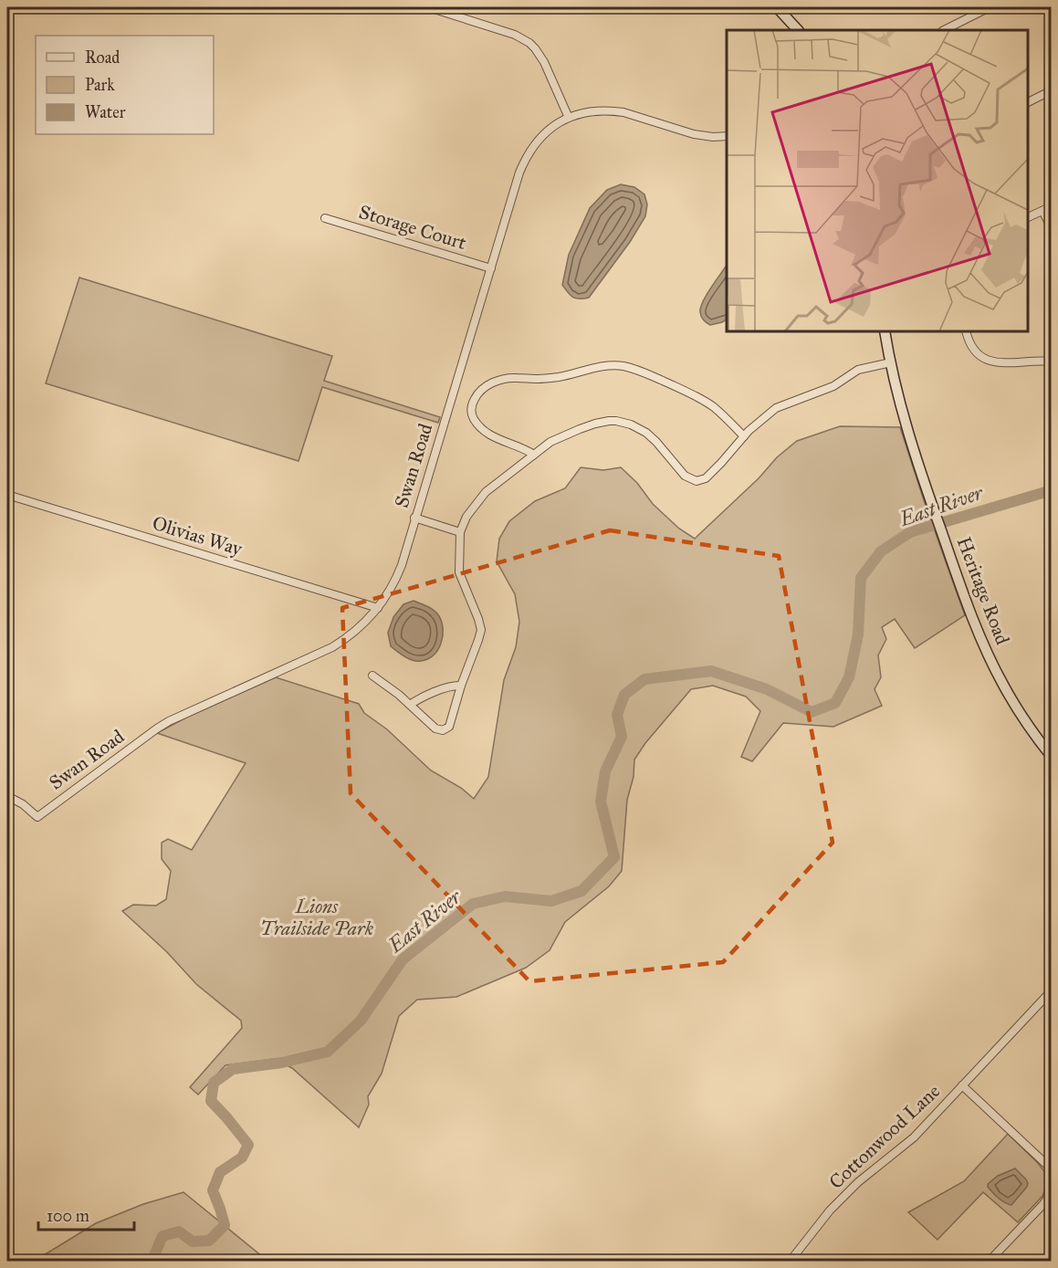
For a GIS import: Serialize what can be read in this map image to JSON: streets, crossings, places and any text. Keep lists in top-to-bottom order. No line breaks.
{"streets":{"main road":["Heritage Road"],"street":["Storage Court","Swan Road","Olivias Way","Cottonwood Lane"]},"crossings":[["Storage Court","Swan Road"],["Swan Road","Olivias Way"]],"water":["East River"],"parks":["Lions Trailside Park"],"legend":["Road","Park","Water"],"scale_bar":"100 m"}
